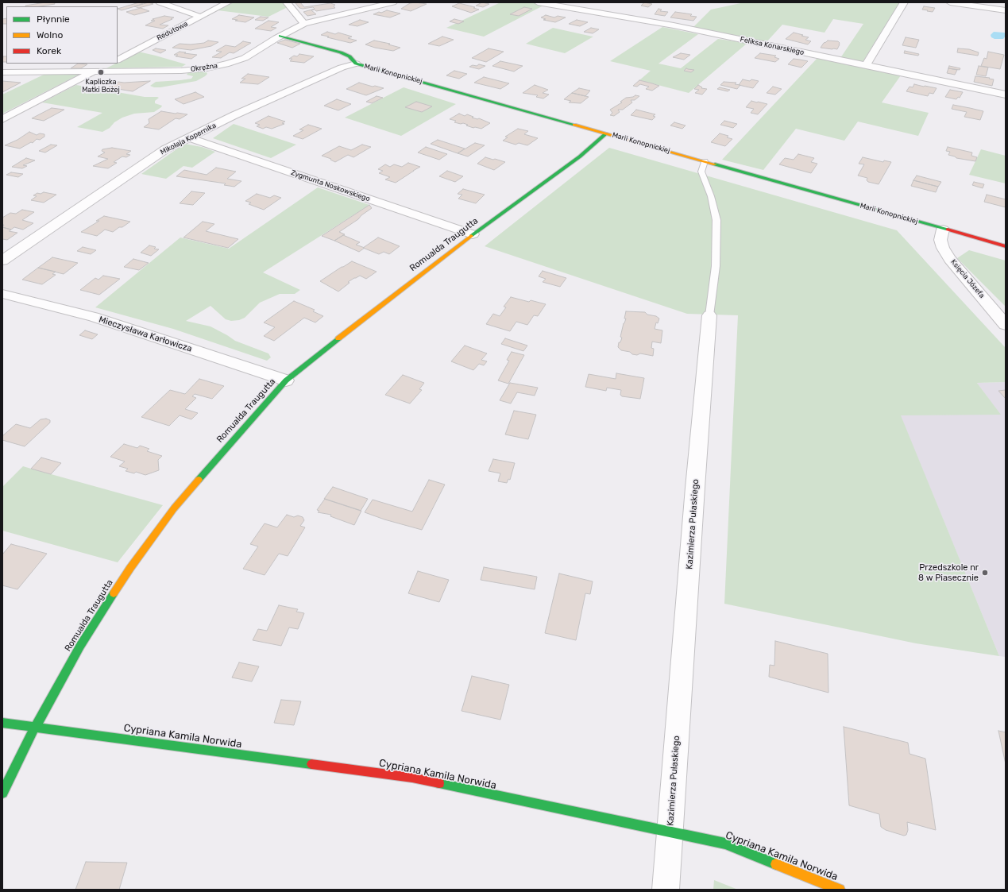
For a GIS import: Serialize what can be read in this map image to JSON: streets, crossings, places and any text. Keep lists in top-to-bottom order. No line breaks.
{"streets":{"street":["Redutowa","Feliksa Konarskiego","Okrężna","Marii Konopnickiej","Mikołaja Kopernika","Zygmunta Noskowskiego","Romualda Traugutta","Księcia Józefa","Mieczysława Karłowicza","Kazimierza Pułaskiego","Cypriana Kamila Norwida"]},"crossings":[["Okrężna","Marii Konopnickiej"],["Marii Konopnickiej","Mikołaja Kopernika"],["Marii Konopnickiej","Romualda Traugutta"],["Marii Konopnickiej","Księcia Józefa"],["Marii Konopnickiej","Kazimierza Pułaskiego"],["Mikołaja Kopernika","Zygmunta Noskowskiego"],["Zygmunta Noskowskiego","Romualda Traugutta"],["Romualda Traugutta","Mieczysława Karłowicza"],["Romualda Traugutta","Cypriana Kamila Norwida"],["Kazimierza Pułaskiego","Cypriana Kamila Norwida"]],"places":["Kapliczka Matki Bożej","Przedszkole nr 8 w Piasecznie"],"legend":["Płynnie","Wolno","Korek"]}
